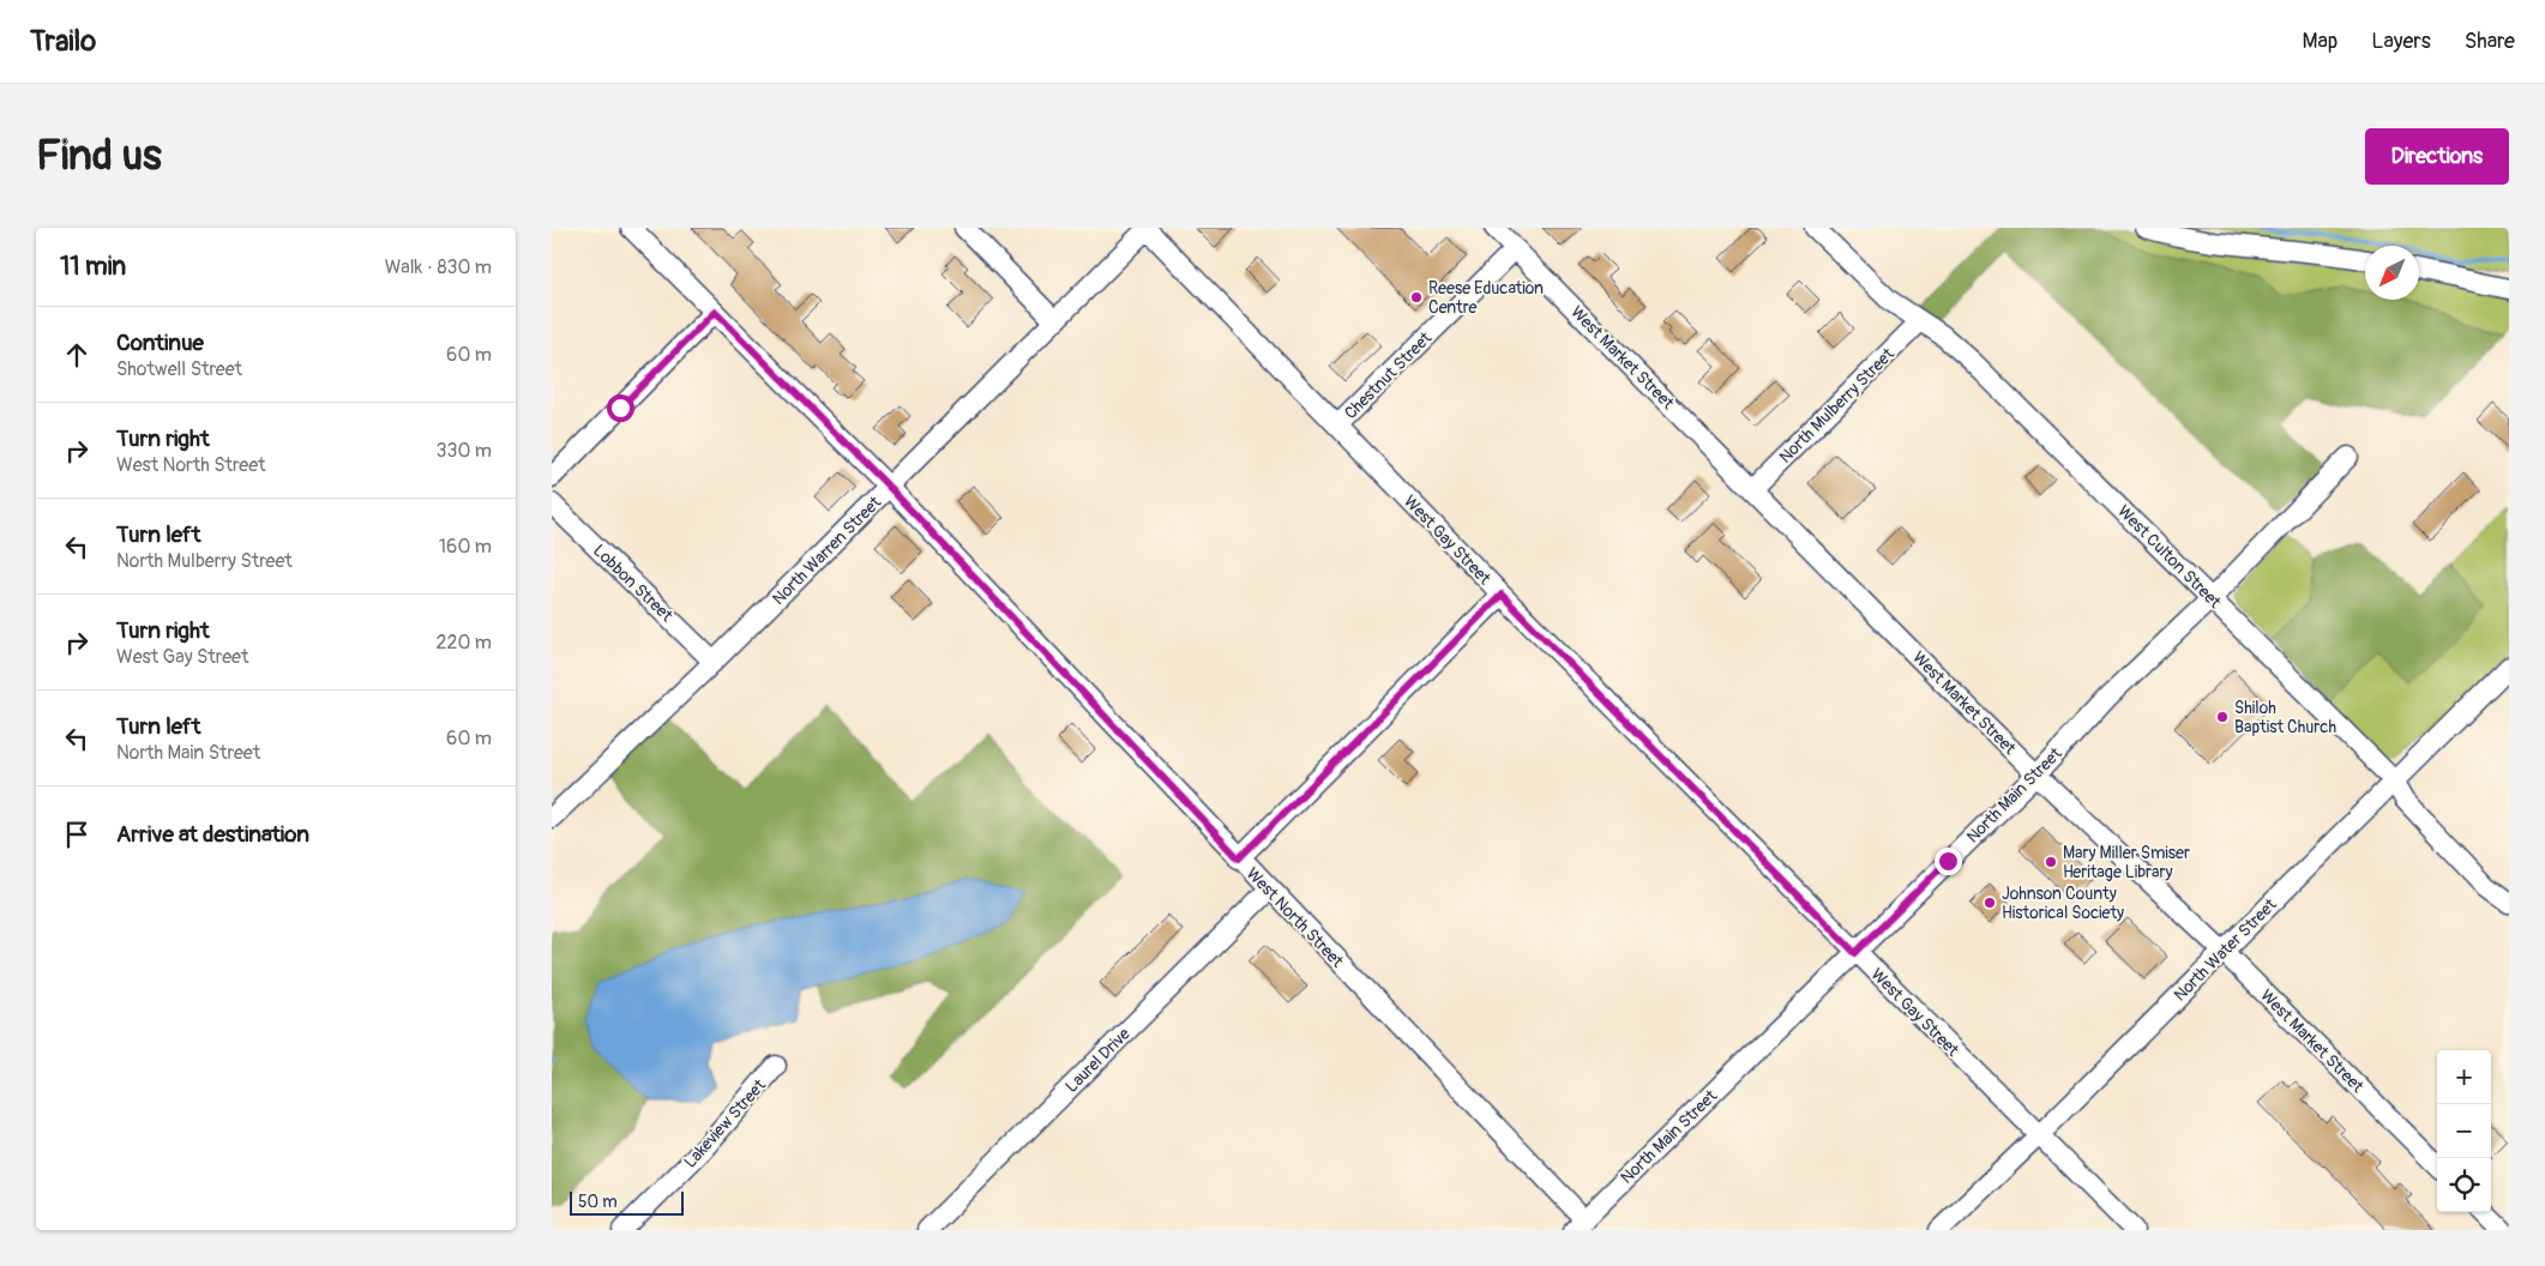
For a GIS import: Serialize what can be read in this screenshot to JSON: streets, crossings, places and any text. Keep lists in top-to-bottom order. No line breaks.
{"streets":{"street":["West Market Street","Chestnut Street","North Mulberry Street","West Gay Street","North Warren Street","West Culton Street","Lobbon Street","North Main Street","West North Street","North Water Street","Laurel Drive","Lakeview Street"]},"crossings":[["West Market Street","Chestnut Street"],["West Market Street","North Mulberry Street"],["West Market Street","North Main Street"],["West Market Street","North Water Street"],["Chestnut Street","West Gay Street"],["North Mulberry Street","West Culton Street"],["West Gay Street","North Warren Street"],["West Gay Street","North Main Street"],["West Gay Street","North Water Street"],["North Warren Street","Lobbon Street"],["North Warren Street","West North Street"],["West Culton Street","North Main Street"],["West Culton Street","North Water Street"],["North Main Street","West North Street"],["West North Street","Laurel Drive"]],"places":["Reese Education Centre","Shiloh Baptist Church","Mary Miller Smiser Heritage Library","Johnson County Historical Society"],"scale_bar":"50 m","north":"bottom left","page":{"header":"Trailo","nav":["Map","Layers","Share"],"buttons":"Directions","title":"Find us","heading":["11 min","Walk · 830 m"],"list":[["Continue","Shotwell Street","60 m"],["Turn right","West North Street","330 m"],["Turn left","North Mulberry Street","160 m"],["Turn right","West Gay Street","220 m"],["Turn left","North Main Street","60 m"],"Arrive at destination"],"map_buttons":["+","−"],"scale":"50 m"}}
